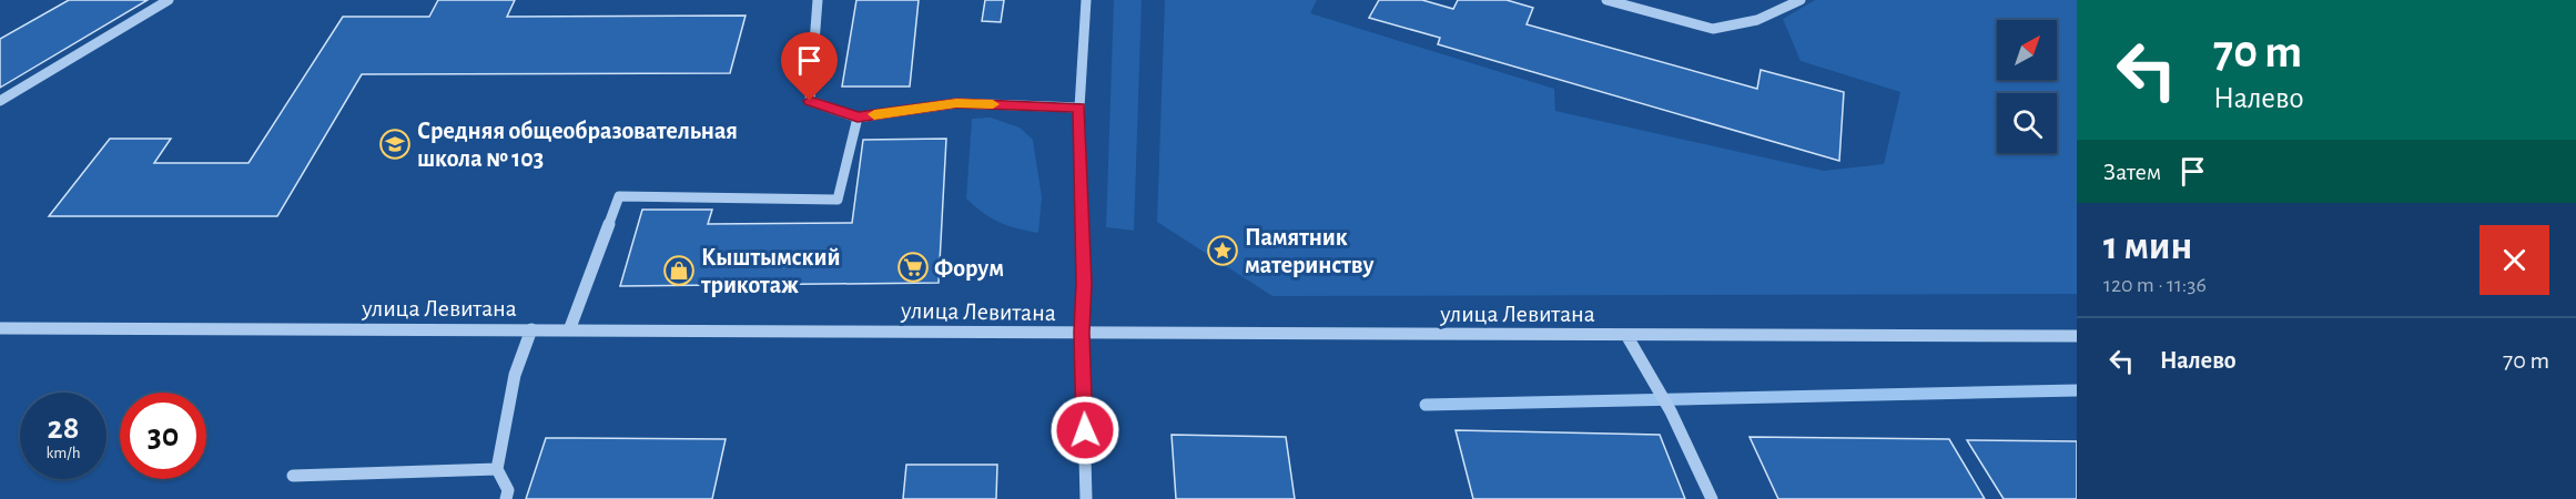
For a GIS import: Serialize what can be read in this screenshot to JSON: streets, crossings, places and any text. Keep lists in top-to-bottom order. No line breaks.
{"streets":{"street":["улица Левитана"]},"places":{"school or university":["Средняя общеобразовательная школа № 103"],"place":["Памятник материнству"],"supermarket":["Форум"],"shop":["Кыштымский трикотаж"]},"north":"top right","page":{"turn":["70 m","Налево"],"then":"Затем","heading":["1 мин","120 m · 11:36"],"list":[{"name":"Налево","value":"70 m"}],"speed":"28 km/h","limit":"30"}}
